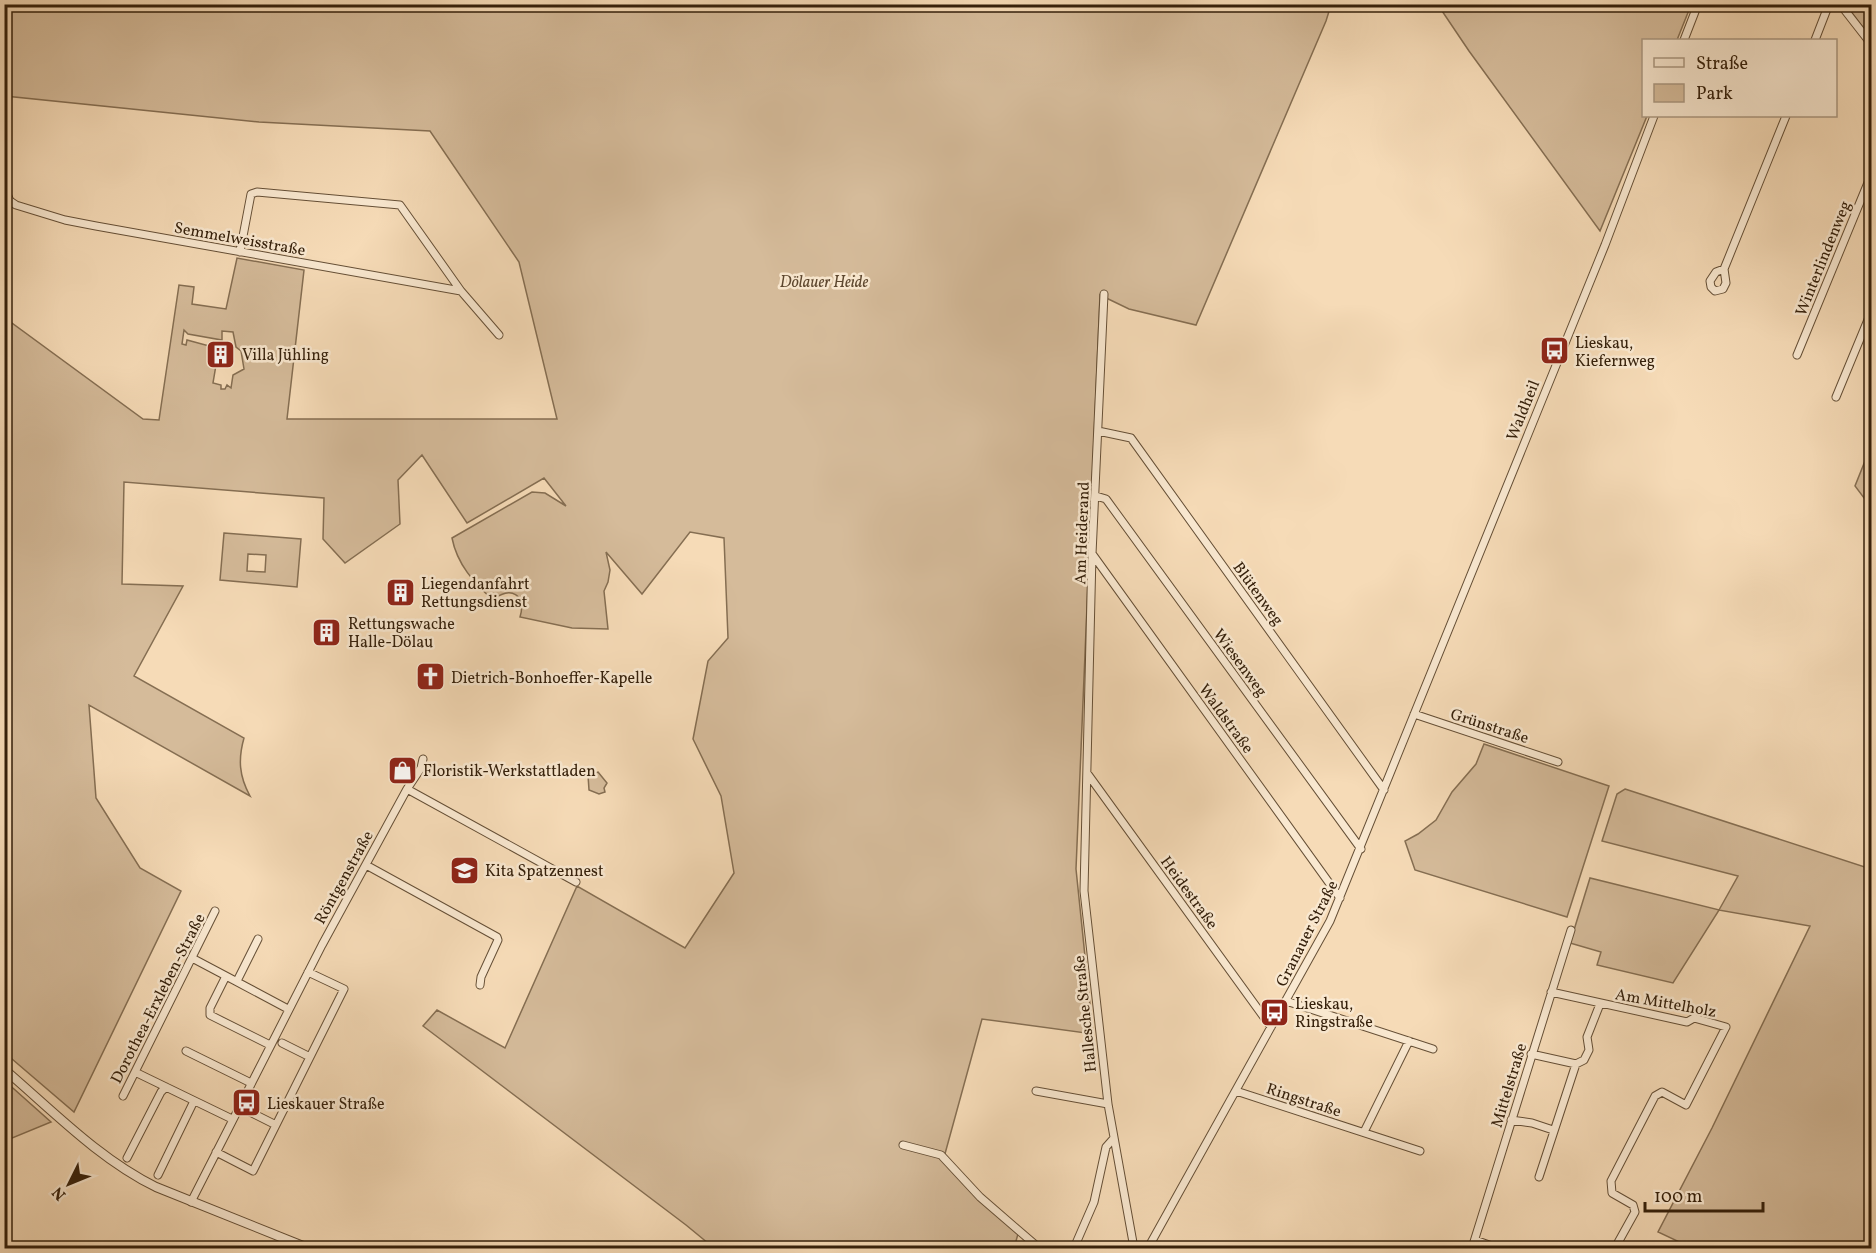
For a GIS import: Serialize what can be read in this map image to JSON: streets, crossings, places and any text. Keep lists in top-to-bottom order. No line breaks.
{"streets":{"street":["Semmelweisstraße","Winterlindenweg","Waldheil","Am Heiderand","Blütenweg","Wiesenweg","Waldstraße","Grünstraße","Röntgenstraße","Heidestraße","Granauer Straße","Dorothea-Erxleben-Straße","Am Mittelholz","Hallesche Straße","Mittelstraße","Ringstraße"]},"crossings":[["Waldheil","Grünstraße"],["Waldheil","Granauer Straße"],["Am Heiderand","Blütenweg"],["Am Heiderand","Wiesenweg"],["Am Heiderand","Waldstraße"],["Am Heiderand","Heidestraße"],["Am Heiderand","Hallesche Straße"],["Blütenweg","Granauer Straße"],["Wiesenweg","Granauer Straße"],["Waldstraße","Granauer Straße"],["Grünstraße","Granauer Straße"],["Heidestraße","Granauer Straße"],["Heidestraße","Hallesche Straße"],["Granauer Straße","Ringstraße"],["Am Mittelholz","Mittelstraße"]],"parks":["Dölauer Heide"],"places":{"bus stop":["Lieskau, Kiefernweg","Lieskau, Ringstraße","Lieskauer Straße"],"building":["Villa Jühling","Liegendanfahrt Rettungsdienst","Rettungswache Halle-Dölau"],"church":["Dietrich-Bonhoeffer-Kapelle"],"shop":["Floristik-Werkstattladen"],"school or university":["Kita Spatzennest"]},"legend":["Straße","Park"],"scale_bar":"100 m","north":"bottom left"}
